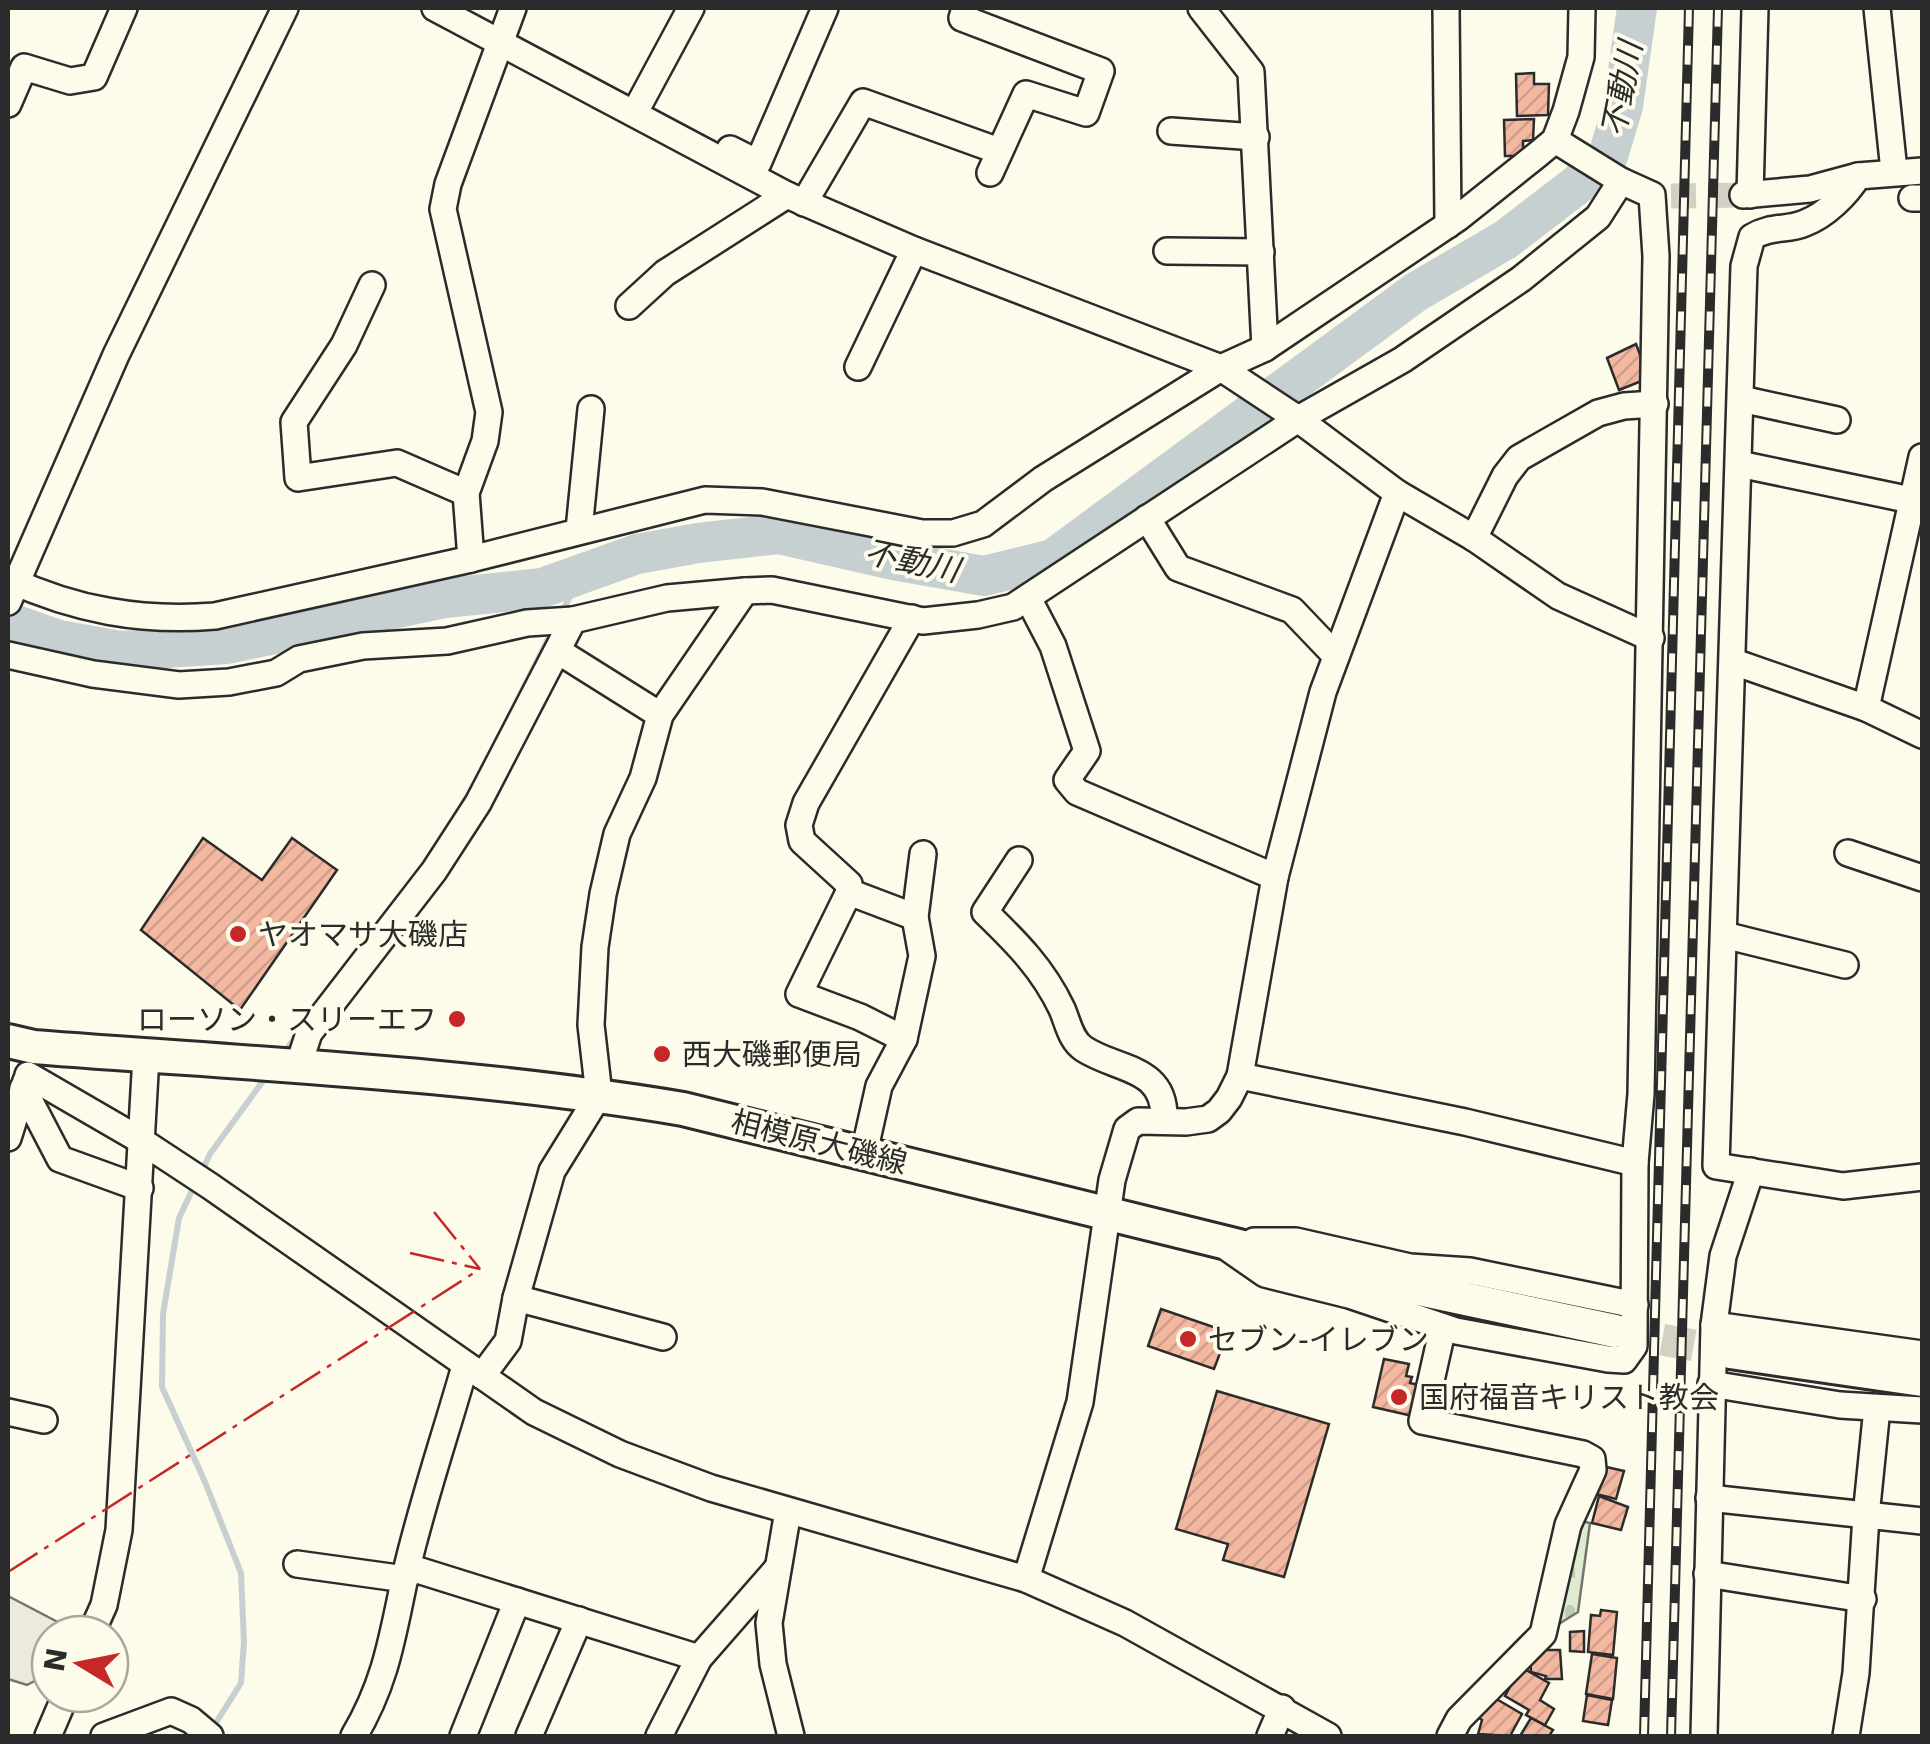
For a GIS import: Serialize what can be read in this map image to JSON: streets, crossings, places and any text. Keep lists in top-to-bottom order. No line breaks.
{"streets":{"main road":["相模原大磯線"]},"water":["不動川"],"places":["ヤオマサ大磯店","ローソン・スリーエフ","西大磯郵便局","セブン-イレブン","国府福音キリスト教会"],"north":"left"}
